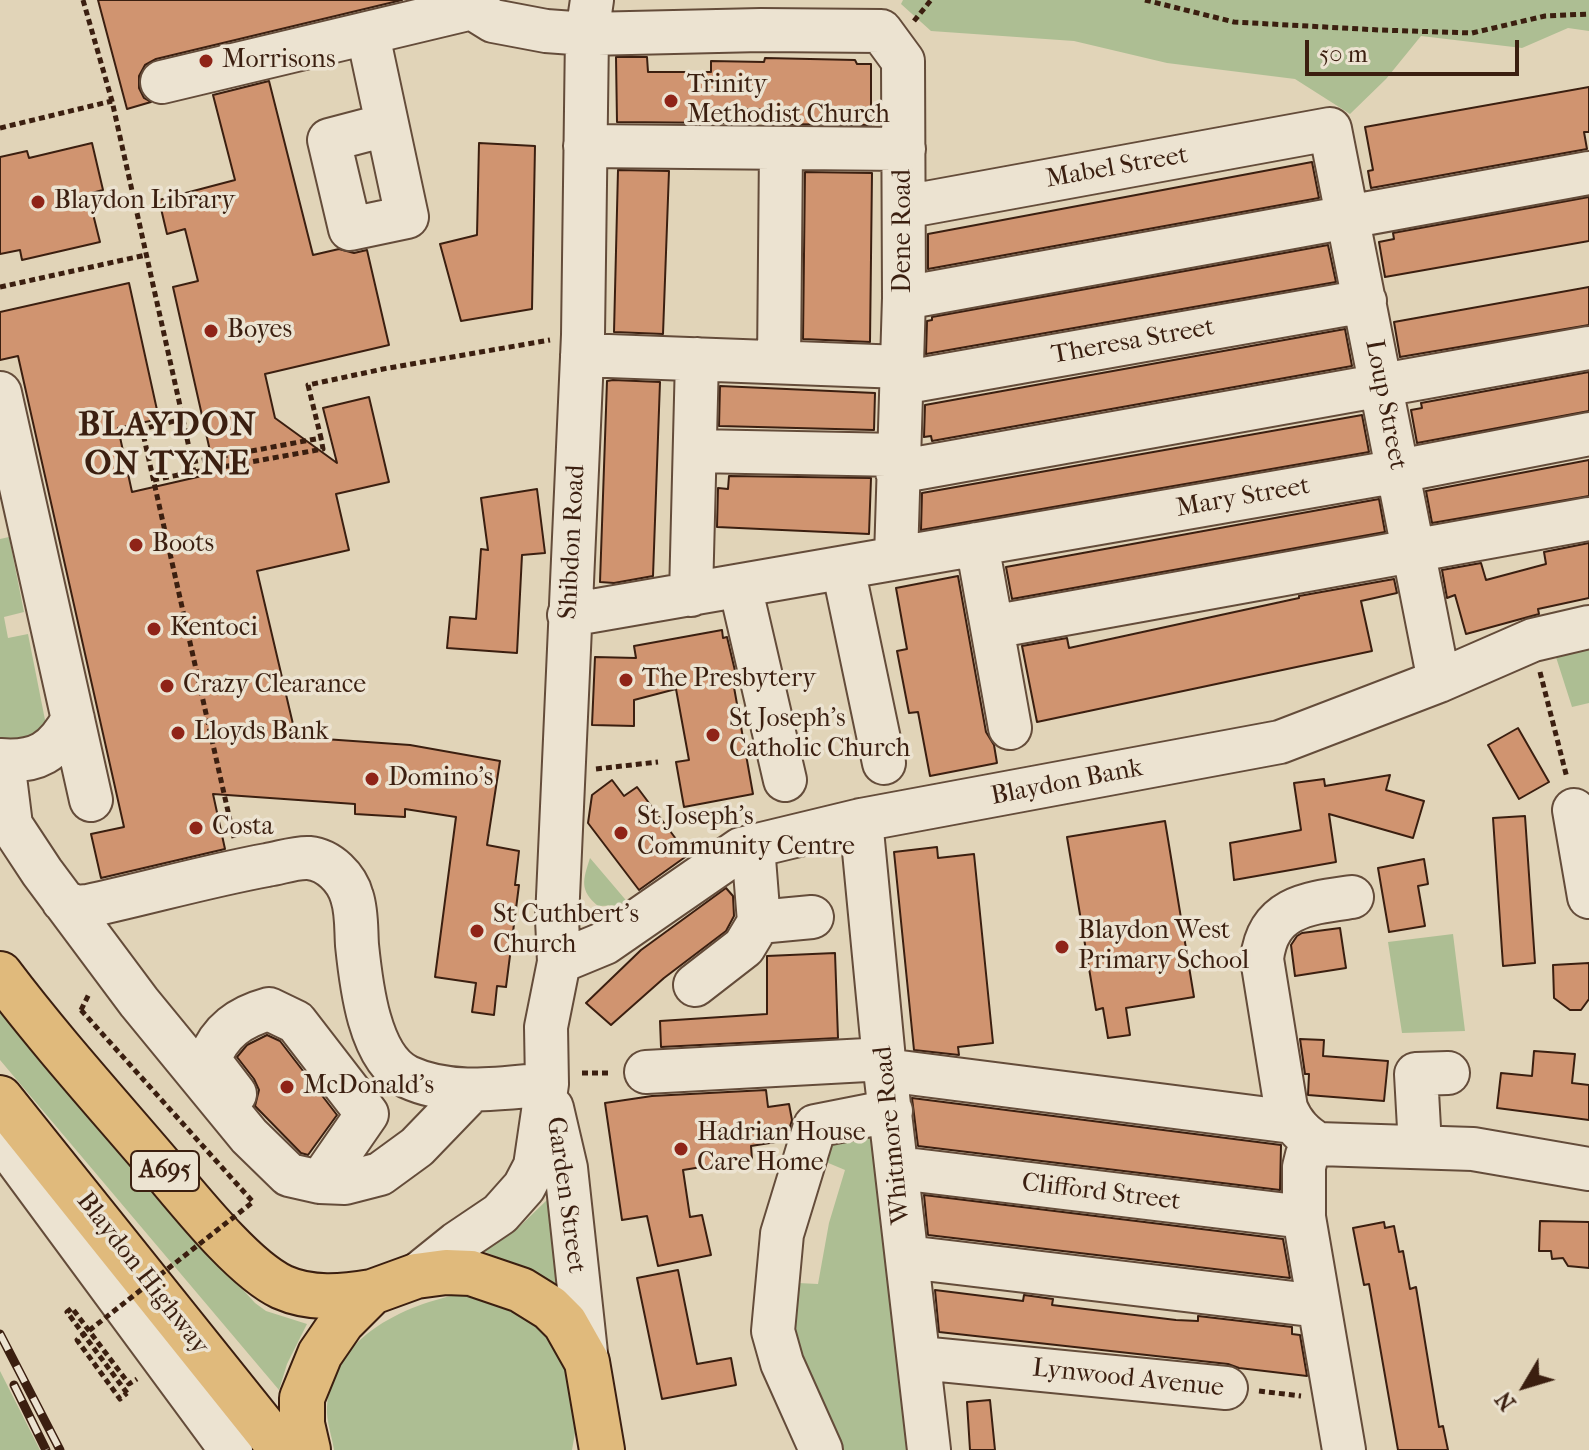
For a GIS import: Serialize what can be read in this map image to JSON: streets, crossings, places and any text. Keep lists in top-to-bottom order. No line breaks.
{"streets":{"main road":["A695","Blaydon Highway"],"street":["Mabel Street","Dene Road","Theresa Street","Loup Street","Mary Street","Shibdon Road","Blaydon Bank","Whitmore Road","Clifford Street","Garden Street","Lynwood Avenue"]},"crossings":[["Mabel Street","Dene Road"],["Mabel Street","Loup Street"],["Dene Road","Theresa Street"],["Dene Road","Mary Street"],["Dene Road","Shibdon Road"],["Theresa Street","Loup Street"],["Theresa Street","Shibdon Road"],["Loup Street","Mary Street"],["Loup Street","Blaydon Bank"],["Mary Street","Shibdon Road"],["Shibdon Road","Blaydon Bank"],["Shibdon Road","Garden Street"],["Blaydon Bank","Whitmore Road"],["Whitmore Road","Clifford Street"],["Whitmore Road","Lynwood Avenue"]],"districts":["BLAYDON ON TYNE"],"places":["Morrisons","Trinity Methodist Church","Blaydon Library","Boyes","Boots","Kentoci","The Presbytery","Crazy Clearance","Lloyds Bank","St Joseph's Catholic Church","Domino's","Costa","St Joseph's Community Centre","St Cuthbert's Church","Blaydon West Primary School","McDonald's","Hadrian House Care Home"],"scale_bar":"50 m","north":"bottom left"}
